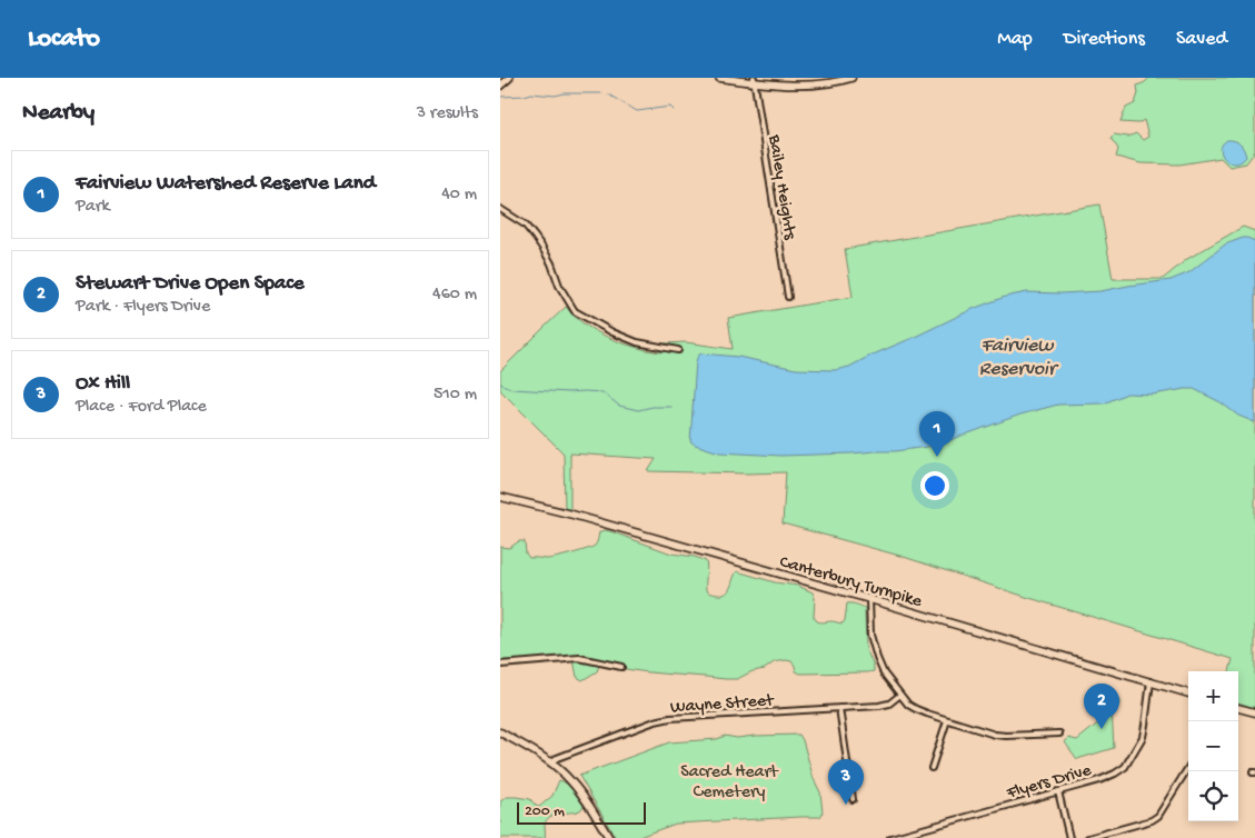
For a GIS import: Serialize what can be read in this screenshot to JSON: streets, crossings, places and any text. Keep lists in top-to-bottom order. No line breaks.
{"streets":{"street":["Bailey Heights","Canterbury Turnpike","Wayne Street","Flyers Drive"]},"crossings":[["Canterbury Turnpike","Flyers Drive"]],"water":["Fairview Reservoir"],"parks":["Sacred Heart Cemetery"],"scale_bar":"200 m","page":{"header":"Locato","nav":["Map","Directions","Saved"],"heading":["Nearby","3 results"],"list":[{"mark":"1","name":"Fairview Watershed Reserve Land","note":"Park","value":"40 m"},{"mark":"2","name":"Stewart Drive Open Space","note":"Park · Flyers Drive","value":"460 m"},{"mark":"3","name":"Ox Hill","note":"Place · Ford Place","value":"510 m"}],"pins":["1","2","3"],"map_buttons":["+","−"],"scale":"200 m"}}
